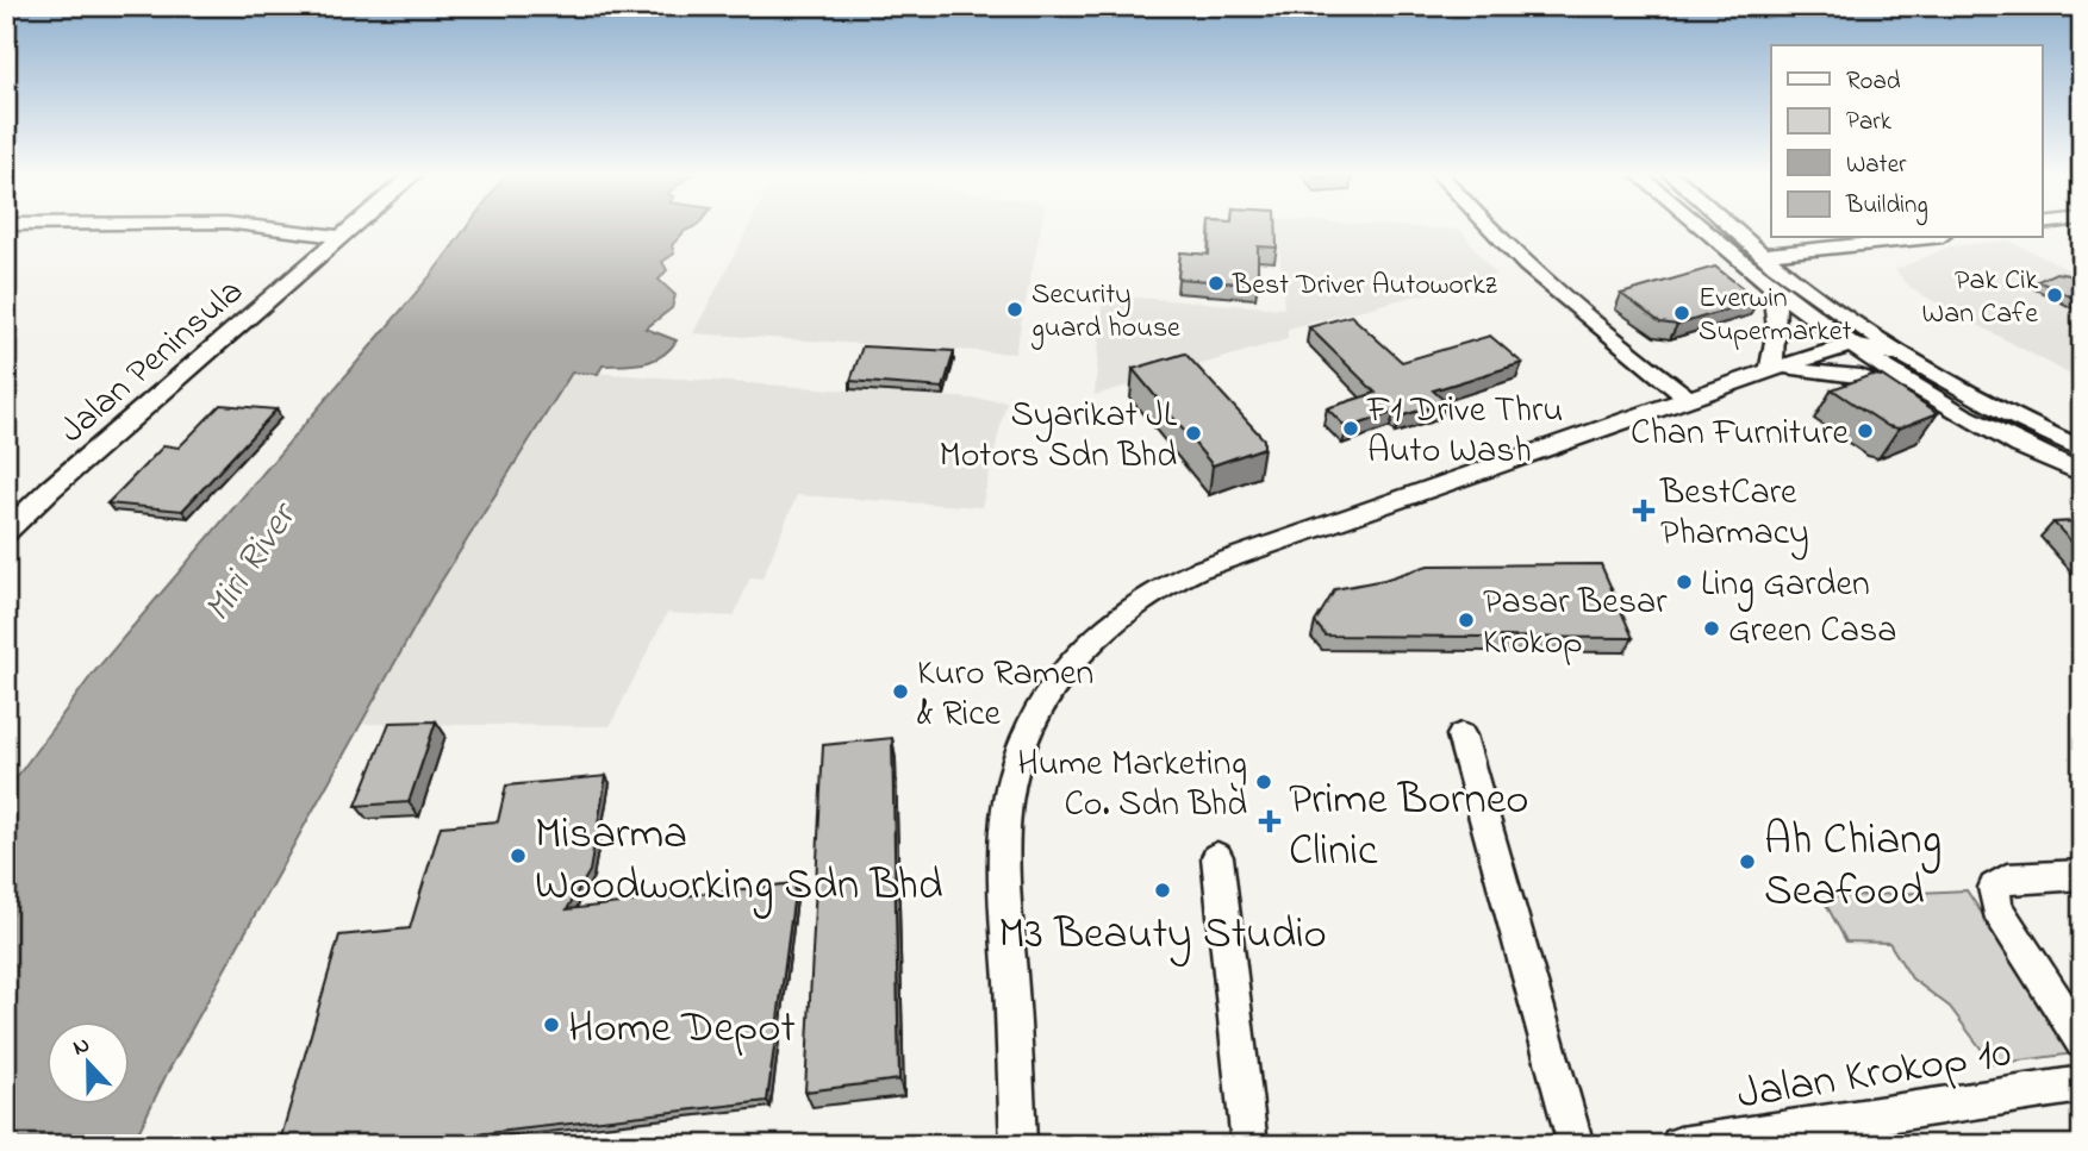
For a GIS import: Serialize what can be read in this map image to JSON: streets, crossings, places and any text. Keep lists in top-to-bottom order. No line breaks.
{"streets":{"street":["Jalan Peninsula","Jalan Krokop 10"]},"water":["Miri River"],"places":{"other":["Best Driver Autoworkz","Pak Cik Wan Cafe","Security guard house","Everwin Supermarket","F1 Drive Thru Auto Wash","Chan Furniture","Syarikat JL Motors Sdn Bhd","Ling Garden","Pasar Besar Krokop","Green Casa","Kuro Ramen & Rice","Hume Marketing Co. Sdn Bhd","Misarma Woodworking Sdn Bhd","Ah Chiang Seafood","M3 Beauty Studio","Home Depot"],"health":["BestCare Pharmacy","Prime Borneo Clinic"]},"legend":["Road","Park","Water","Building"],"north":"top"}
